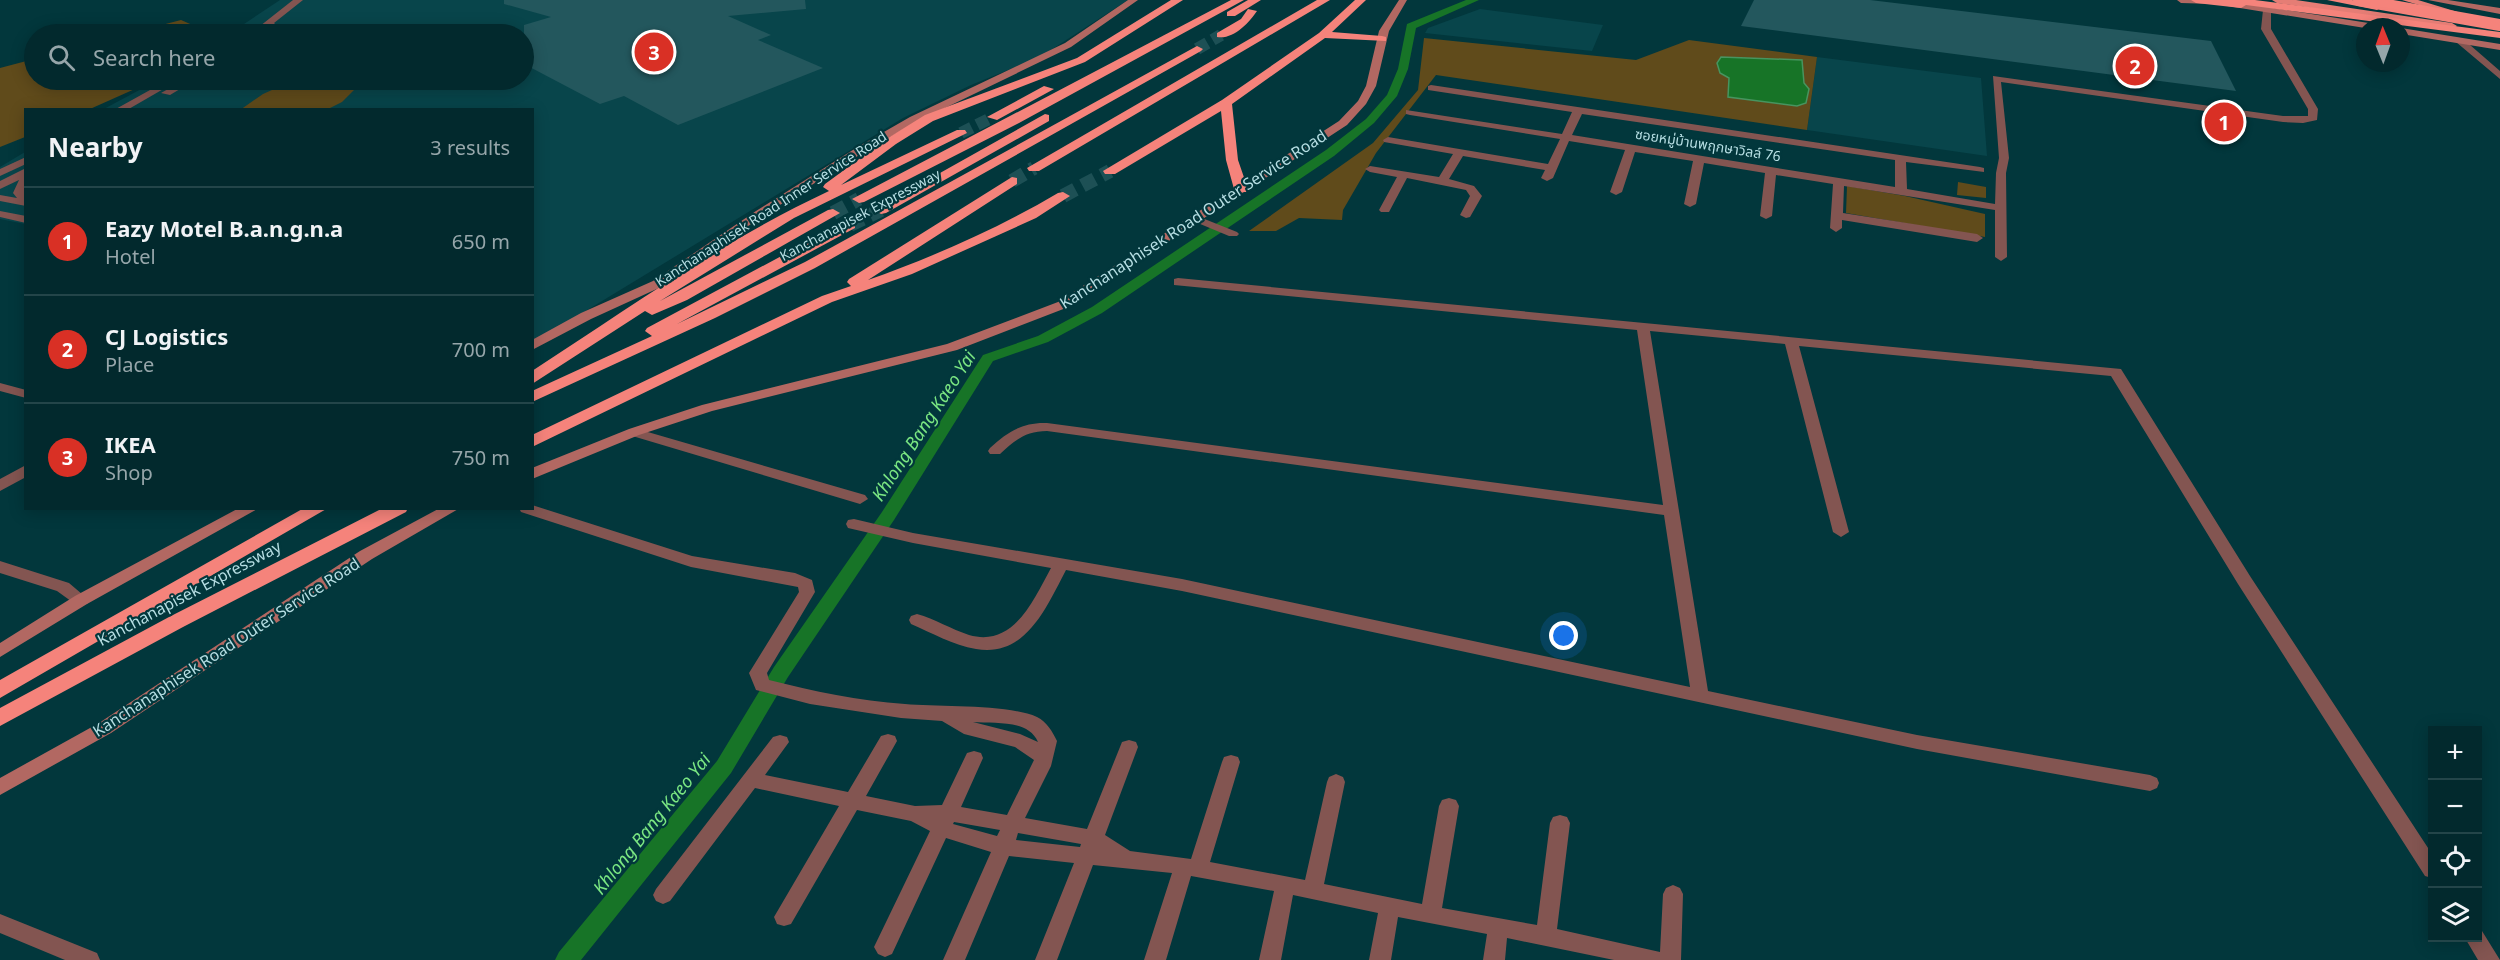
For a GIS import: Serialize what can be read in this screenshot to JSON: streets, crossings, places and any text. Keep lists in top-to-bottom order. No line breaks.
{"streets":{"highway":["Kanchanapisek Expressway"],"main road":["Kanchanaphisek Road Inner Service Road","Kanchanaphisek Road Outer Service Road"],"street":["ซอยหมู่บ้านพฤกษาวิลล์ 76"]},"water":["Khlong Bang Kaeo Yai"],"north":"top","page":{"search":"Search here","pins":["3","2","1"],"heading":["Nearby","3 results"],"list":[{"mark":"1","name":"Eazy Motel B.a.n.g.n.a","note":"Hotel","value":"650 m"},{"mark":"2","name":"CJ Logistics","note":"Place","value":"700 m"},{"mark":"3","name":"IKEA","note":"Shop","value":"750 m"}],"map_buttons":["+","−"]}}
